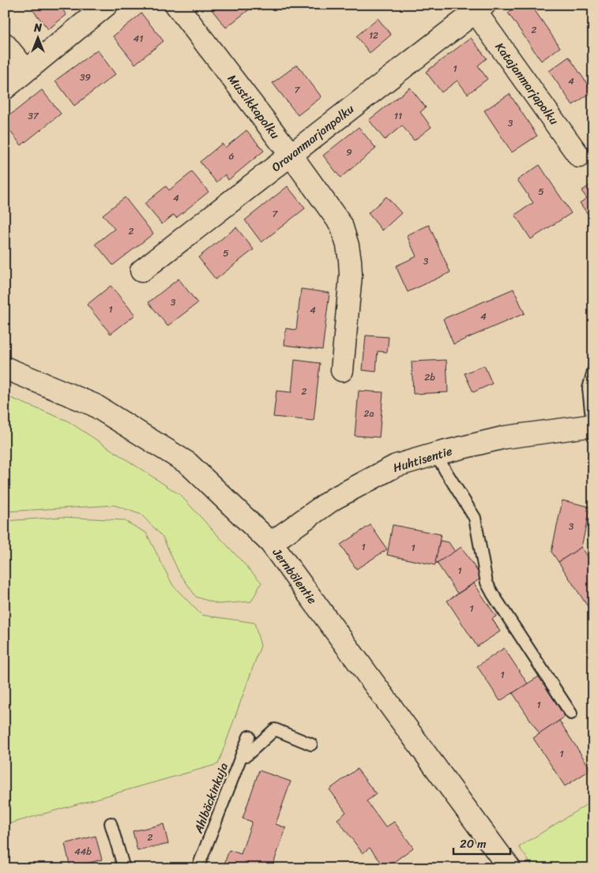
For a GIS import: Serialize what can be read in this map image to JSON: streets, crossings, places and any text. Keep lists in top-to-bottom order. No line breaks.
{"streets":{"street":["Katajanmarjapolku","Mustikkapolku","Oravanmarjanpolku","Huhtisentie","Jernbölentie"],"lane":["Ahlbäckinkuja"]},"crossings":[["Katajanmarjapolku","Oravanmarjanpolku"],["Mustikkapolku","Oravanmarjanpolku"],["Huhtisentie","Jernbölentie"]],"house_numbers":["2","12","41","1","39","4","7","37","11","3","9","6","5","4","7","2","5","3","3","1","4","4","2b","2","2a","3","1","1","1","1","1","1","1","2","44b"],"scale_bar":"20 m","north":"top"}
